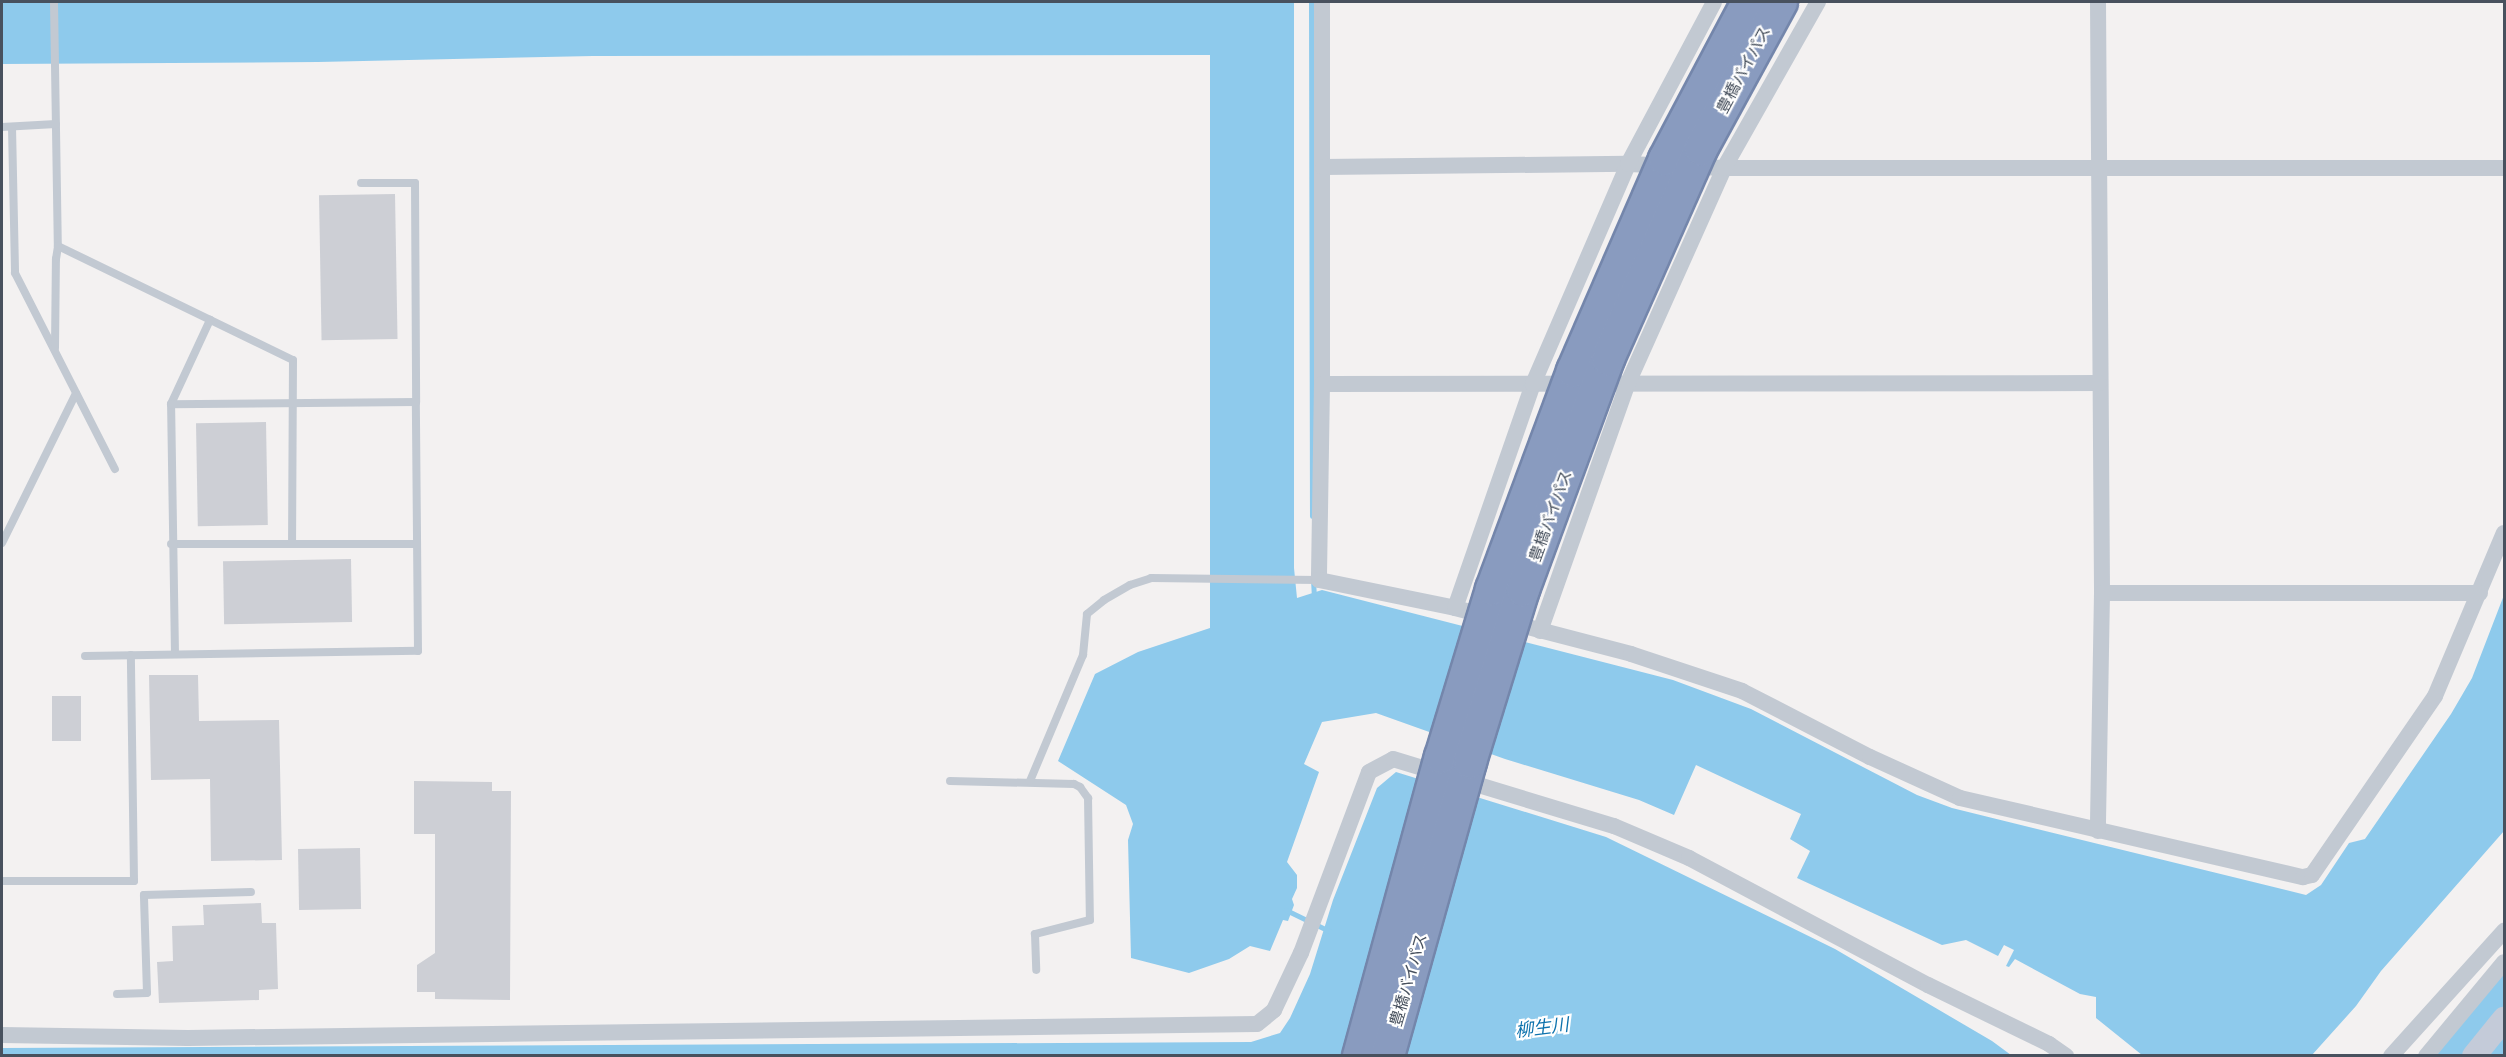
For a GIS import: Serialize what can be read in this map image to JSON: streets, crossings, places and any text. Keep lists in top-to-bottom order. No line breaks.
{"streets":{"highway":["豊橋バイパス"]},"water":["柳生川"]}
